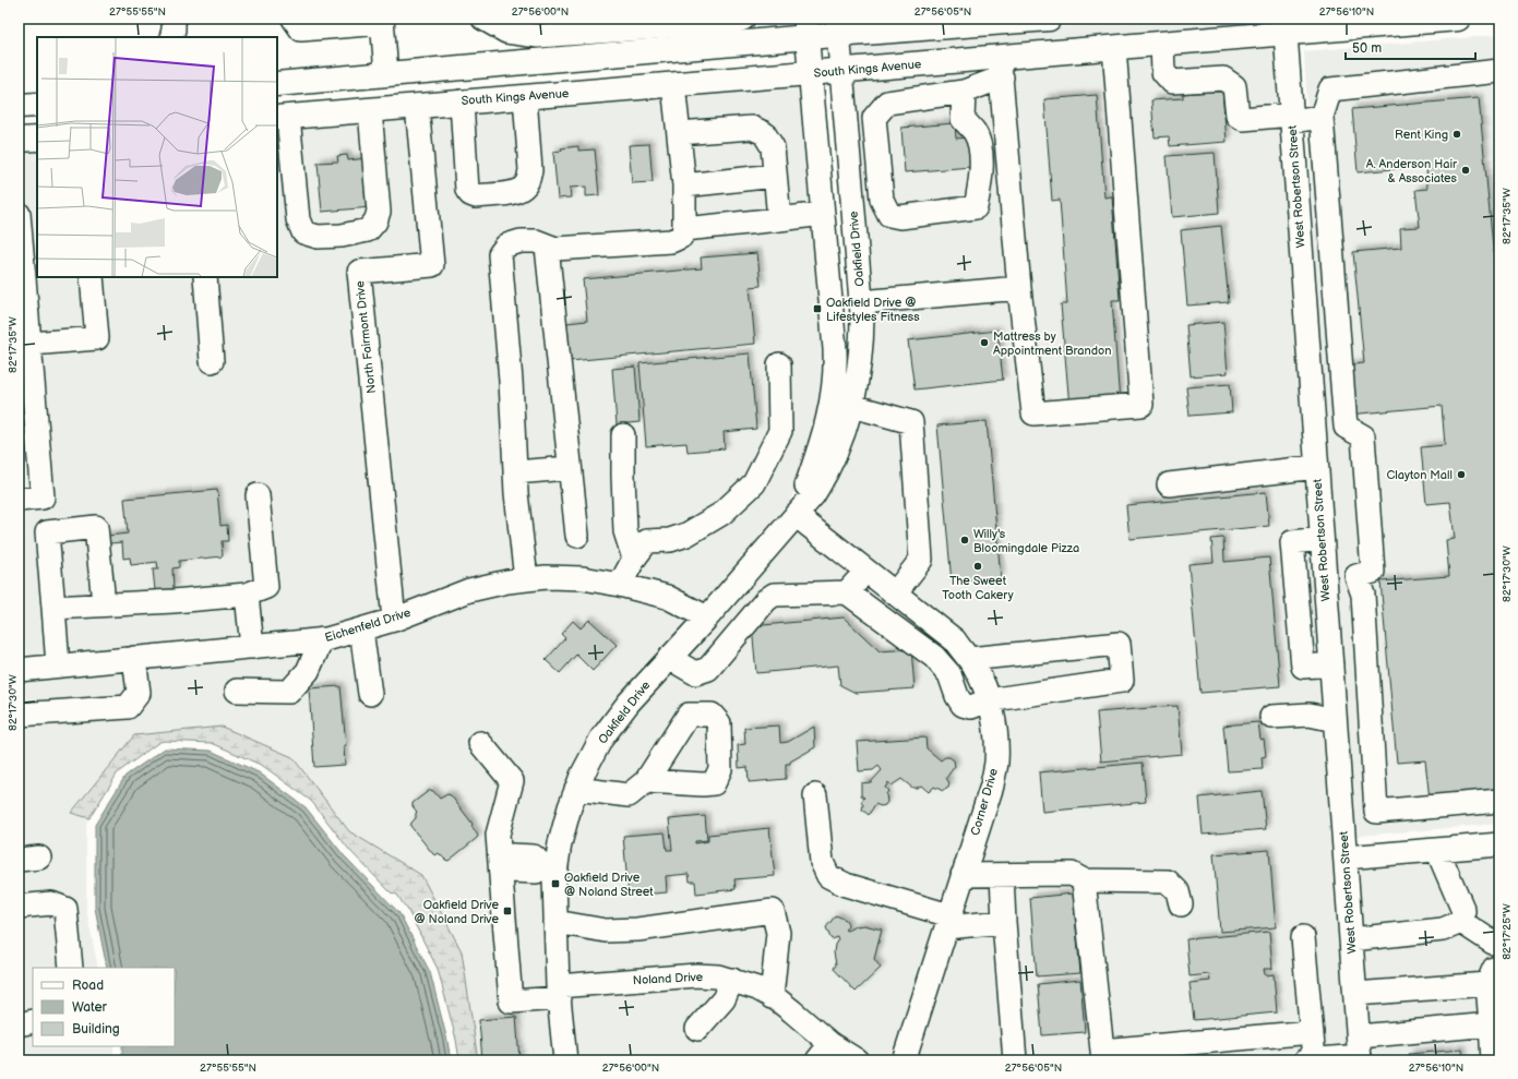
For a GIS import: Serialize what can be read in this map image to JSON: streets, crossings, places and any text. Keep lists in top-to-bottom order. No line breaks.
{"streets":{"main road":["South Kings Avenue"],"street":["West Robertson Street","Oakfield Drive","North Fairmont Drive","Eichenfeld Drive","Corner Drive","Noland Drive"]},"crossings":[["South Kings Avenue","West Robertson Street"],["South Kings Avenue","Oakfield Drive"],["South Kings Avenue","North Fairmont Drive"],["Oakfield Drive","Eichenfeld Drive"],["Oakfield Drive","Corner Drive"],["Oakfield Drive","Noland Drive"],["North Fairmont Drive","Eichenfeld Drive"]],"places":{"other":["Rent King","A. Anderson Hair & Associates","Mattress by Appointment Brandon","Clayton Mall","Willy's Bloomingdale Pizza","The Sweet Tooth Cakery"],"transit":["Oakfield Drive @ Lifestyles Fitness","Oakfield Drive @ Noland Street","Oakfield Drive @ Noland Drive"]},"legend":["Road","Water","Building"],"scale_bar":"50 m","coordinates":["27°55'55\"N","27°56'00\"N","27°56'05\"N","27°56'10\"N","82°17'35\"W","82°17'30\"W","82°17'25\"W"]}
